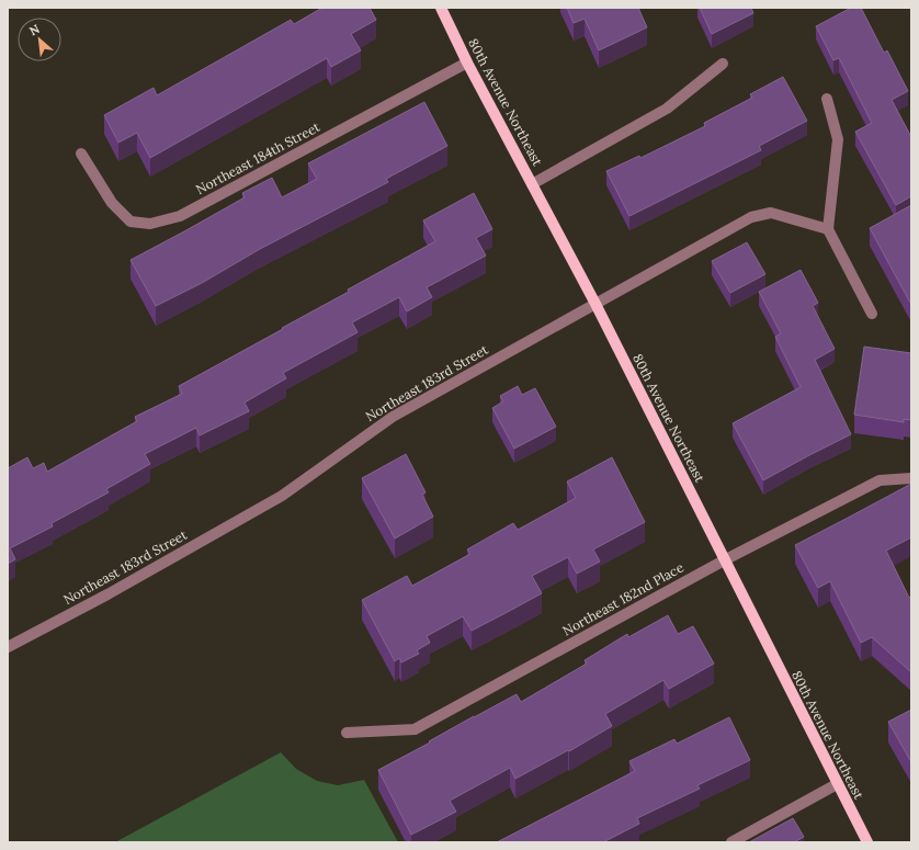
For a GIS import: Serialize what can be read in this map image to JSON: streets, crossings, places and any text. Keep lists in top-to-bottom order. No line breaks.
{"streets":{"main road":["80th Avenue Northeast"],"street":["Northeast 184th Street","Northeast 183rd Street","Northeast 182nd Place"]},"crossings":[["80th Avenue Northeast","Northeast 184th Street"],["80th Avenue Northeast","Northeast 183rd Street"],["80th Avenue Northeast","Northeast 182nd Place"]],"north":"top left"}
